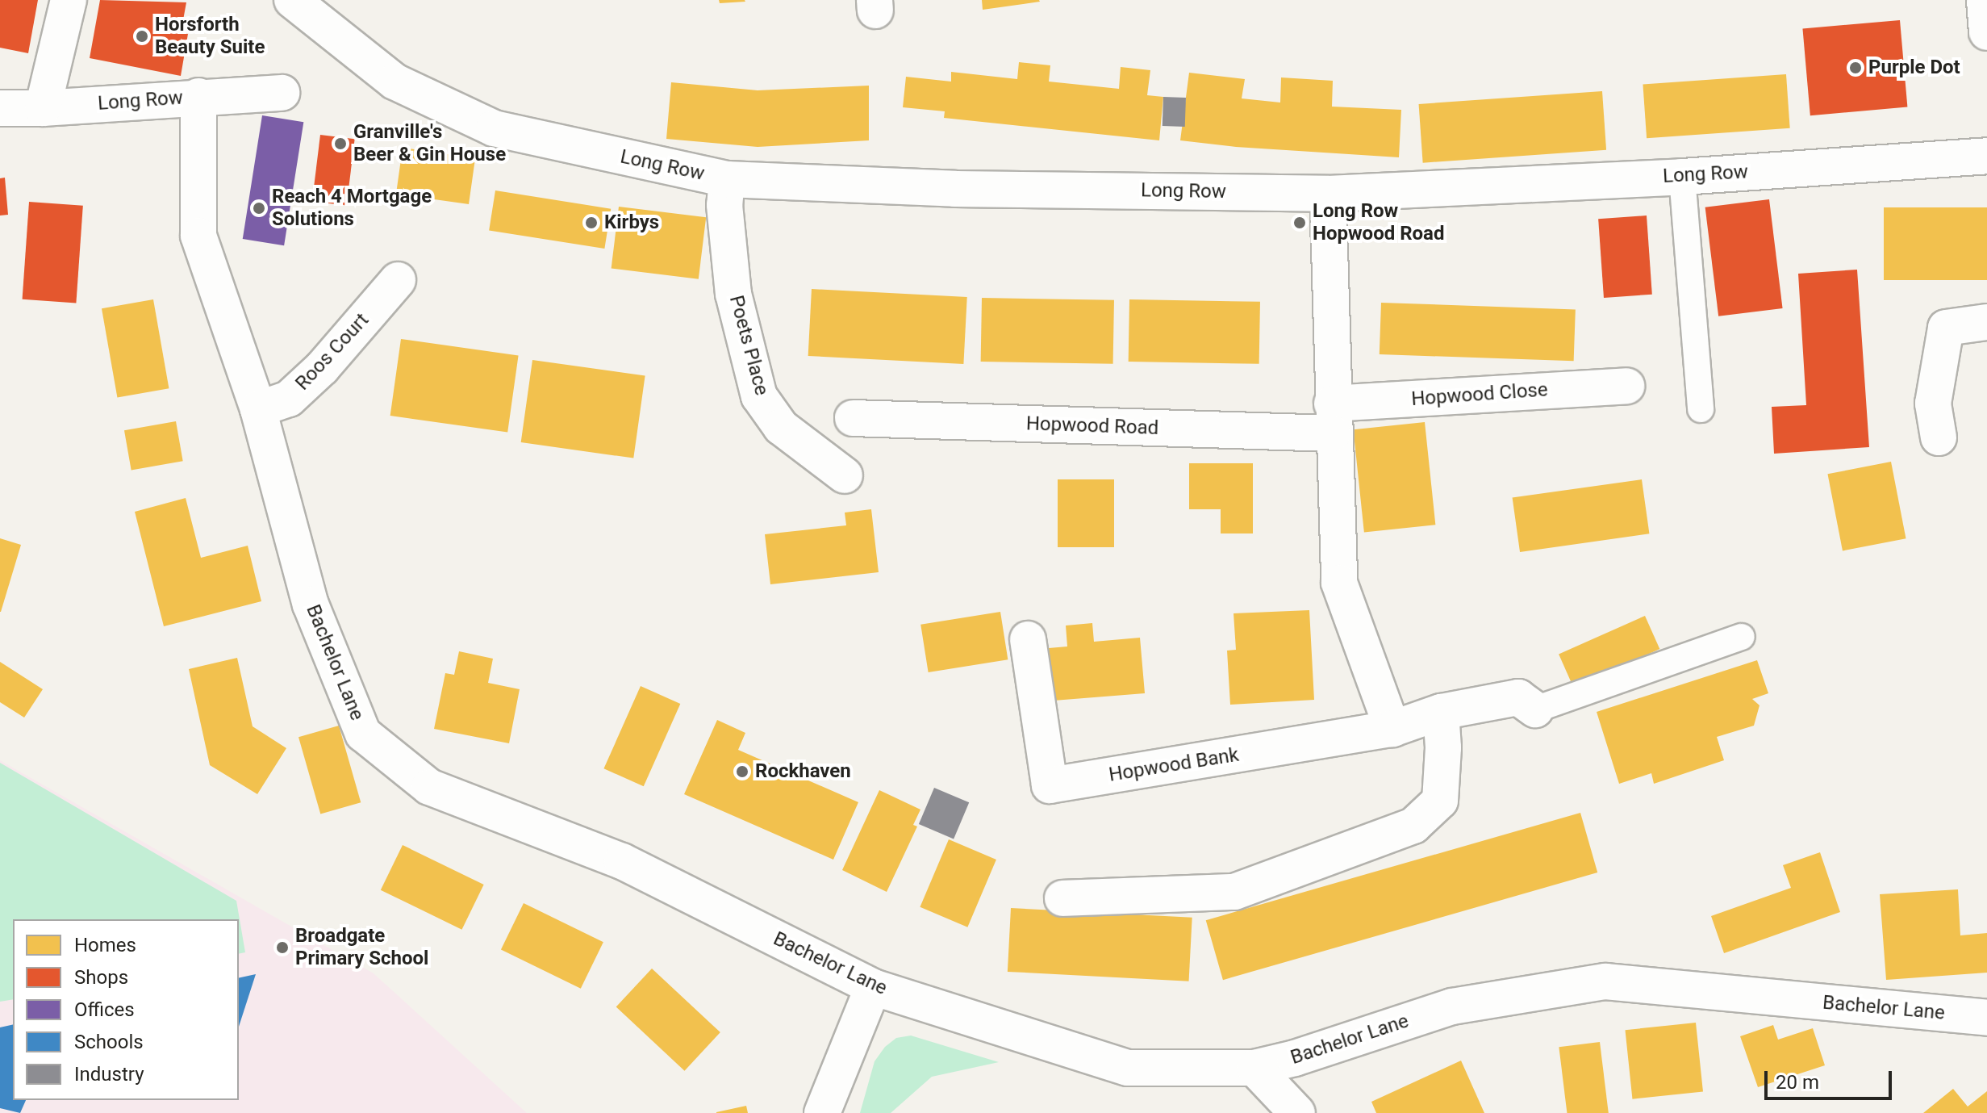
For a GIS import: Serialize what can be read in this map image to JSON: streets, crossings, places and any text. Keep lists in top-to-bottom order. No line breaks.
{"streets":{"street":["Long Row","Poets Place","Roos Court","Hopwood Close","Hopwood Road","Bachelor Lane","Hopwood Bank"]},"crossings":[["Long Row","Poets Place"],["Long Row","Bachelor Lane"],["Roos Court","Bachelor Lane"],["Hopwood Close","Hopwood Road"]],"places":["Horsforth Beauty Suite","Purple Dot","Granville's Beer & Gin House","Reach 4 Mortgage Solutions","Kirbys","Long Row Hopwood Road","Rockhaven","Broadgate Primary School"],"legend":["Homes","Shops","Offices","Schools","Industry"],"scale_bar":"20 m"}
